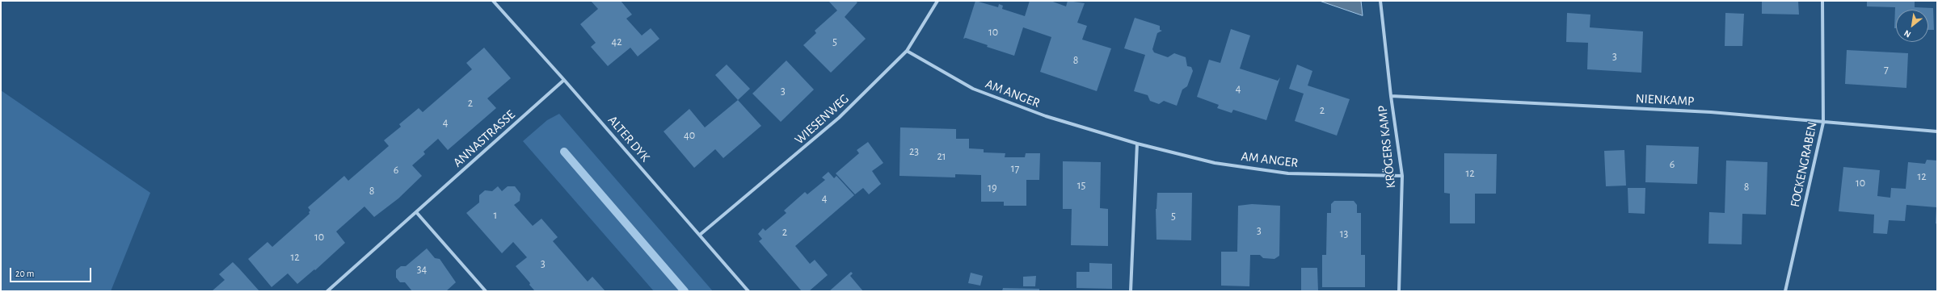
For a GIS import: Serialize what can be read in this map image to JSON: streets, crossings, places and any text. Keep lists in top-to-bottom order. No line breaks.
{"streets":{"street":["AM ANGER","NIENKAMP","WIESENWEG","ANNASTRASSE","ALTER DYK","KRÖGERS KAMP","FOCKENGRABEN"]},"crossings":[["AM ANGER","WIESENWEG"],["AM ANGER","KRÖGERS KAMP"],["NIENKAMP","KRÖGERS KAMP"],["NIENKAMP","FOCKENGRABEN"],["WIESENWEG","ALTER DYK"],["ANNASTRASSE","ALTER DYK"]],"house_numbers":["10","42","5","3","8","7","4","3","2","2","4","40","23","21","6","17","6","12","12","10","15","8","19","8","4","1","5","3","2","13","10","12","3","34"],"scale_bar":"20 m","north":"bottom left"}
